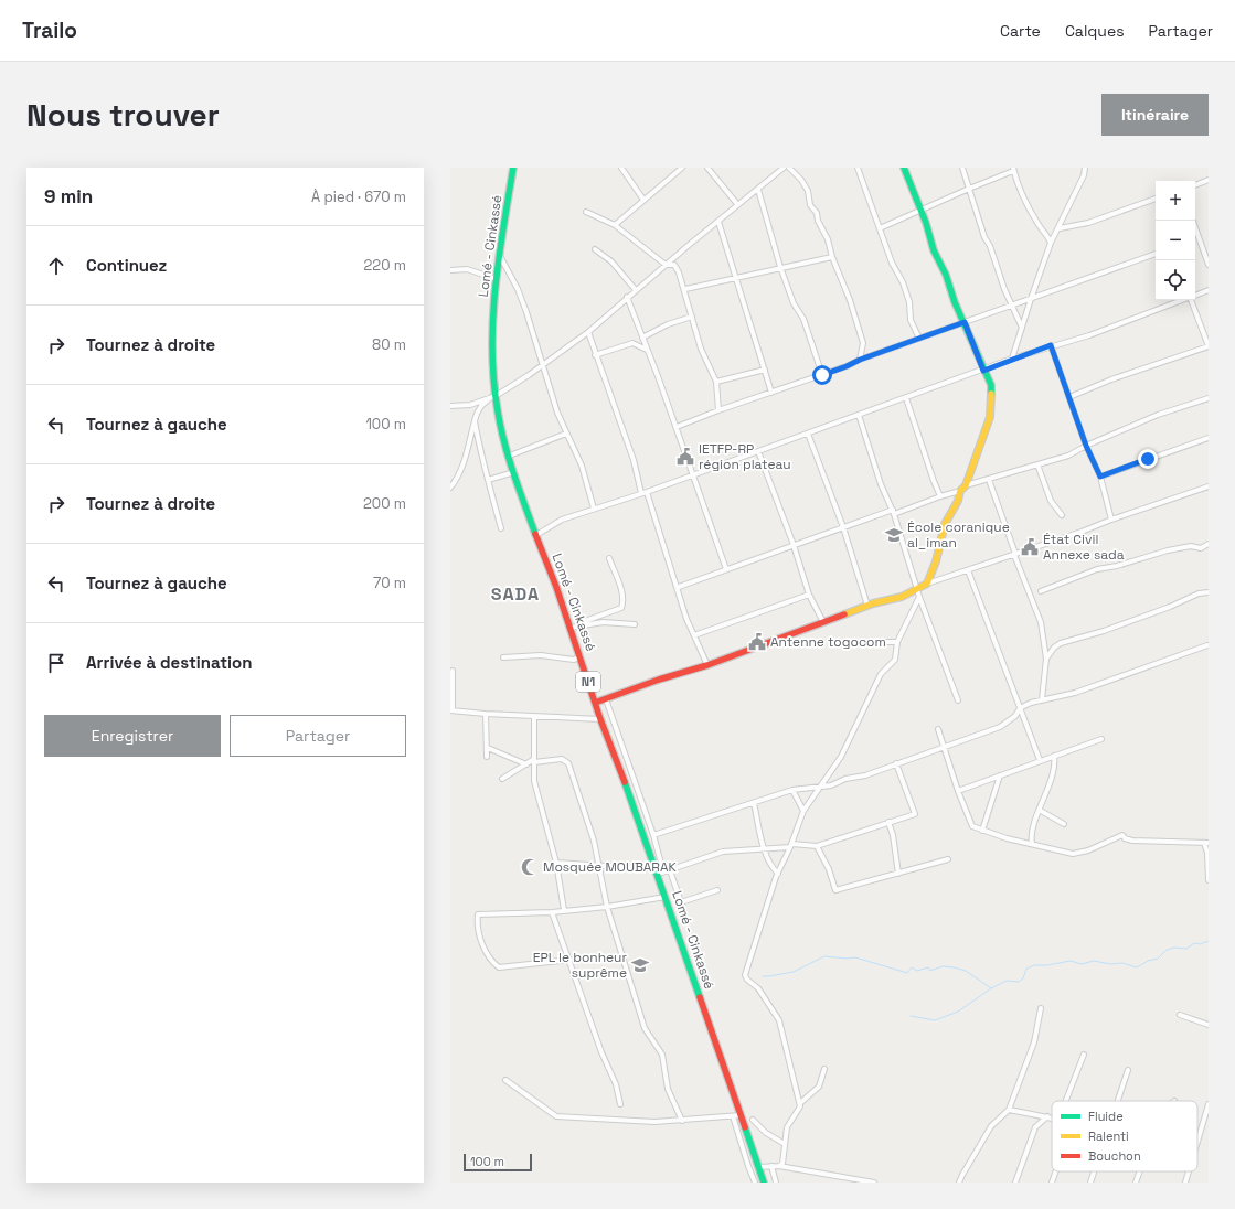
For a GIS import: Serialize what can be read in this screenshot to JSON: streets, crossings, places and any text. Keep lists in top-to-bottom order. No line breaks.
{"streets":{"main road":["Lomé - Cinkassé","N1"]},"districts":["SADA"],"places":{"public building":["IETFP-RP région plateau","État Civil Annexe sada","Antenne togocom"],"school or university":["École coranique al_iman","EPL le bonheur suprême"],"mosque":["Mosquée MOUBARAK"]},"legend":["Fluide","Ralenti","Bouchon"],"scale_bar":"100 m","page":{"header":"Trailo","nav":["Carte","Calques","Partager"],"buttons":["Itinéraire",["Enregistrer","Partager"]],"title":"Nous trouver","heading":["9 min","À pied · 670 m"],"map_buttons":["+","−"],"list":[["Continuez","220 m"],["Tournez à droite","80 m"],["Tournez à gauche","100 m"],["Tournez à droite","200 m"],["Tournez à gauche","70 m"],"Arrivée à destination"],"scale":"100 m"}}
